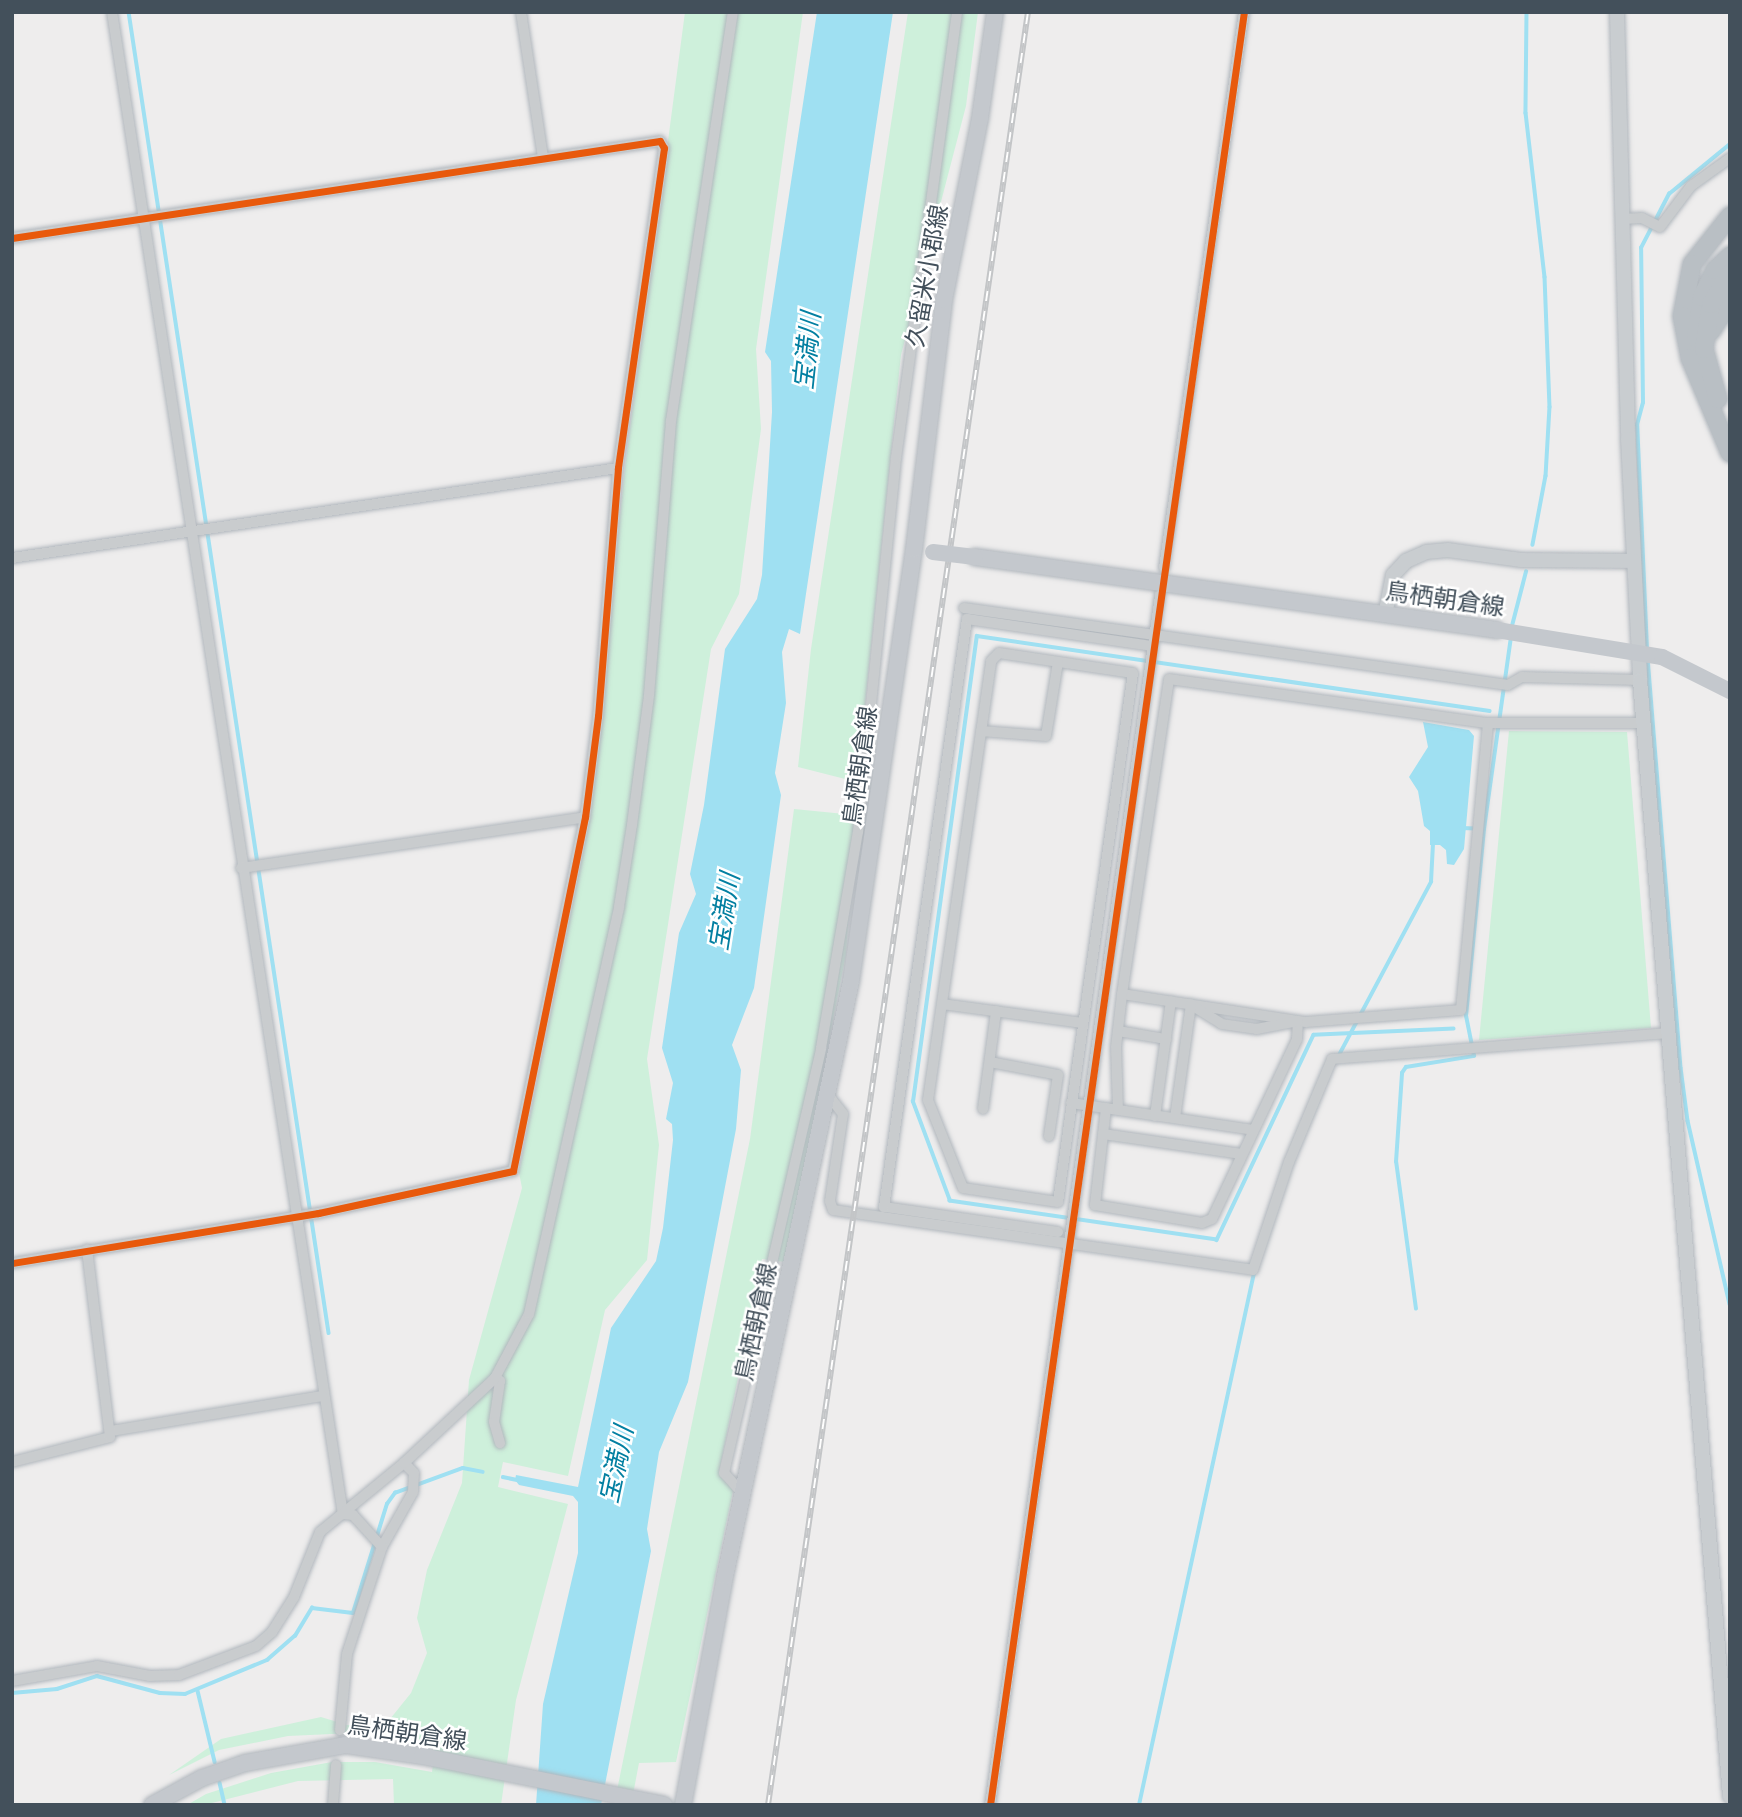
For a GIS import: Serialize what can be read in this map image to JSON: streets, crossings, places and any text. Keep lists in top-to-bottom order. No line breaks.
{"streets":{"main road":["久留米小郡線","鳥栖朝倉線"]},"crossings":[["久留米小郡線","鳥栖朝倉線"]],"water":["宝満川"]}
